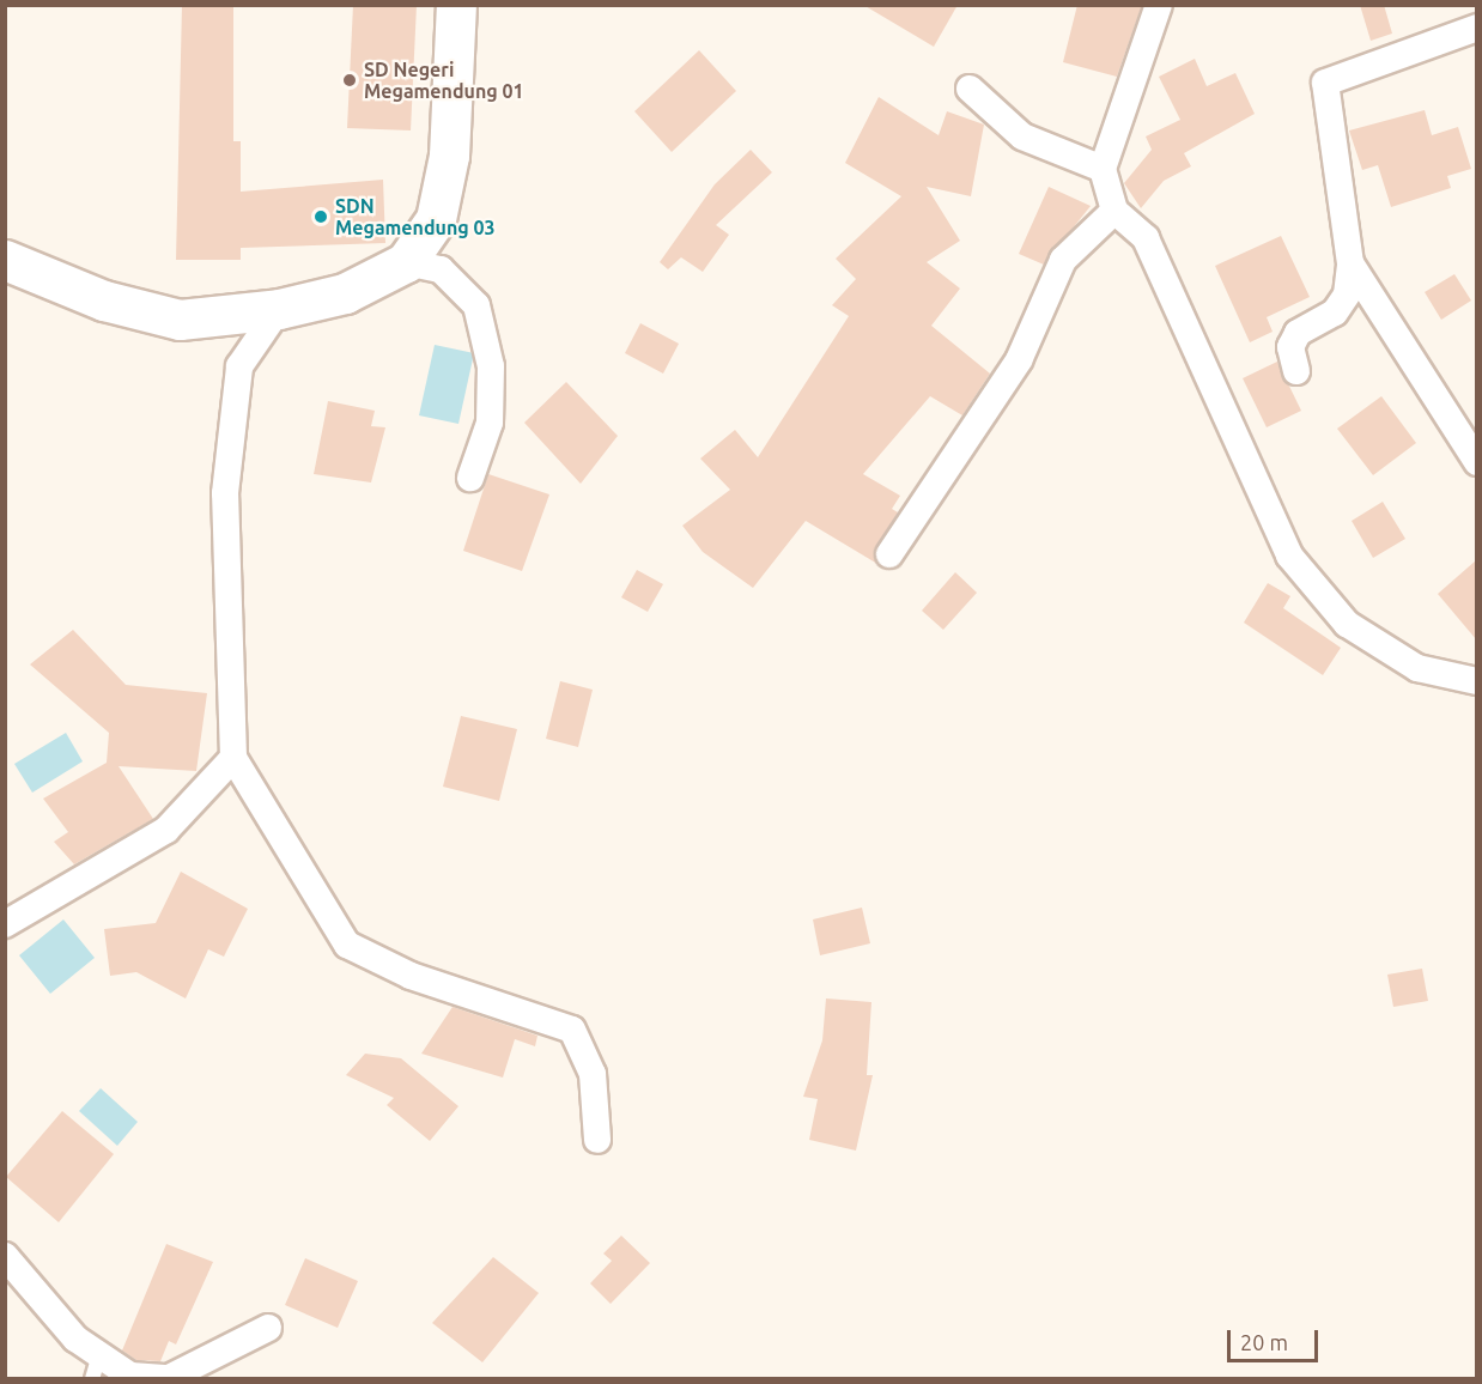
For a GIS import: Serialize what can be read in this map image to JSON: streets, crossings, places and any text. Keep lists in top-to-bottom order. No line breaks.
{"places":["SD Negeri Megamendung 01","SDN Megamendung 03"],"scale_bar":"20 m"}
